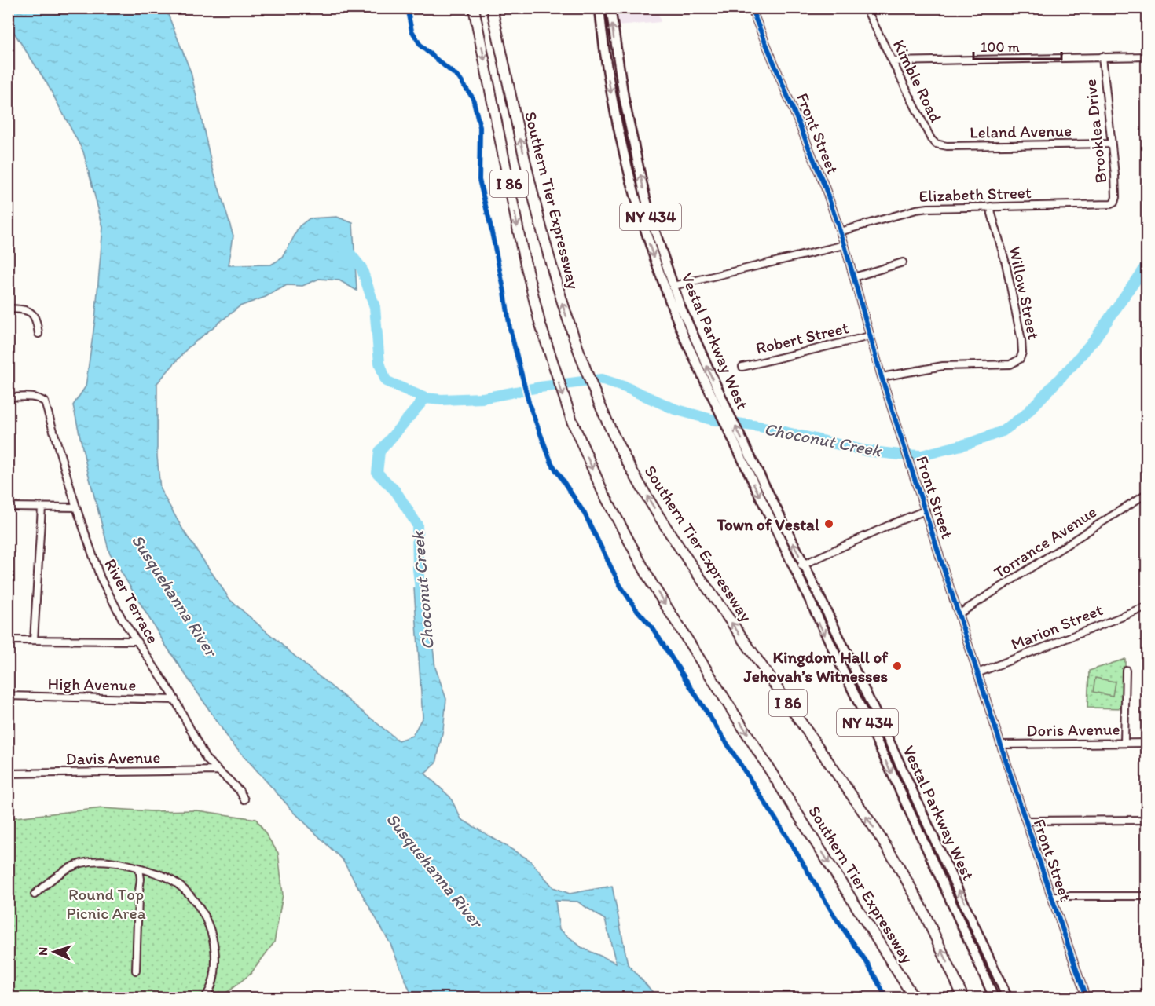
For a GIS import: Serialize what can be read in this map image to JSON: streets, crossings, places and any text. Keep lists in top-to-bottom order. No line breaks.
{"streets":{"highway":["I 86","Southern Tier Expressway"],"main road":["NY 434","Vestal Parkway West"],"street":["Kimble Road","Leland Avenue","Brooklea Drive","Front Street","Elizabeth Street","Willow Street","Robert Street","Torrance Avenue","River Terrace","Marion Street","High Avenue","Doris Avenue","Davis Avenue"]},"crossings":[["Kimble Road","Leland Avenue"],["Leland Avenue","Brooklea Drive"],["Brooklea Drive","Elizabeth Street"],["Front Street","Elizabeth Street"],["Front Street","Willow Street"],["Front Street","Robert Street"],["Front Street","Torrance Avenue"],["Front Street","Marion Street"],["Front Street","Doris Avenue"],["Elizabeth Street","Willow Street"],["River Terrace","High Avenue"],["River Terrace","Davis Avenue"]],"water":["Choconut Creek","Susquehanna River"],"parks":["Round Top Picnic Area"],"places":["Town of Vestal","Kingdom Hall of Jehovah’s Witnesses"],"scale_bar":"100 m","north":"left"}
